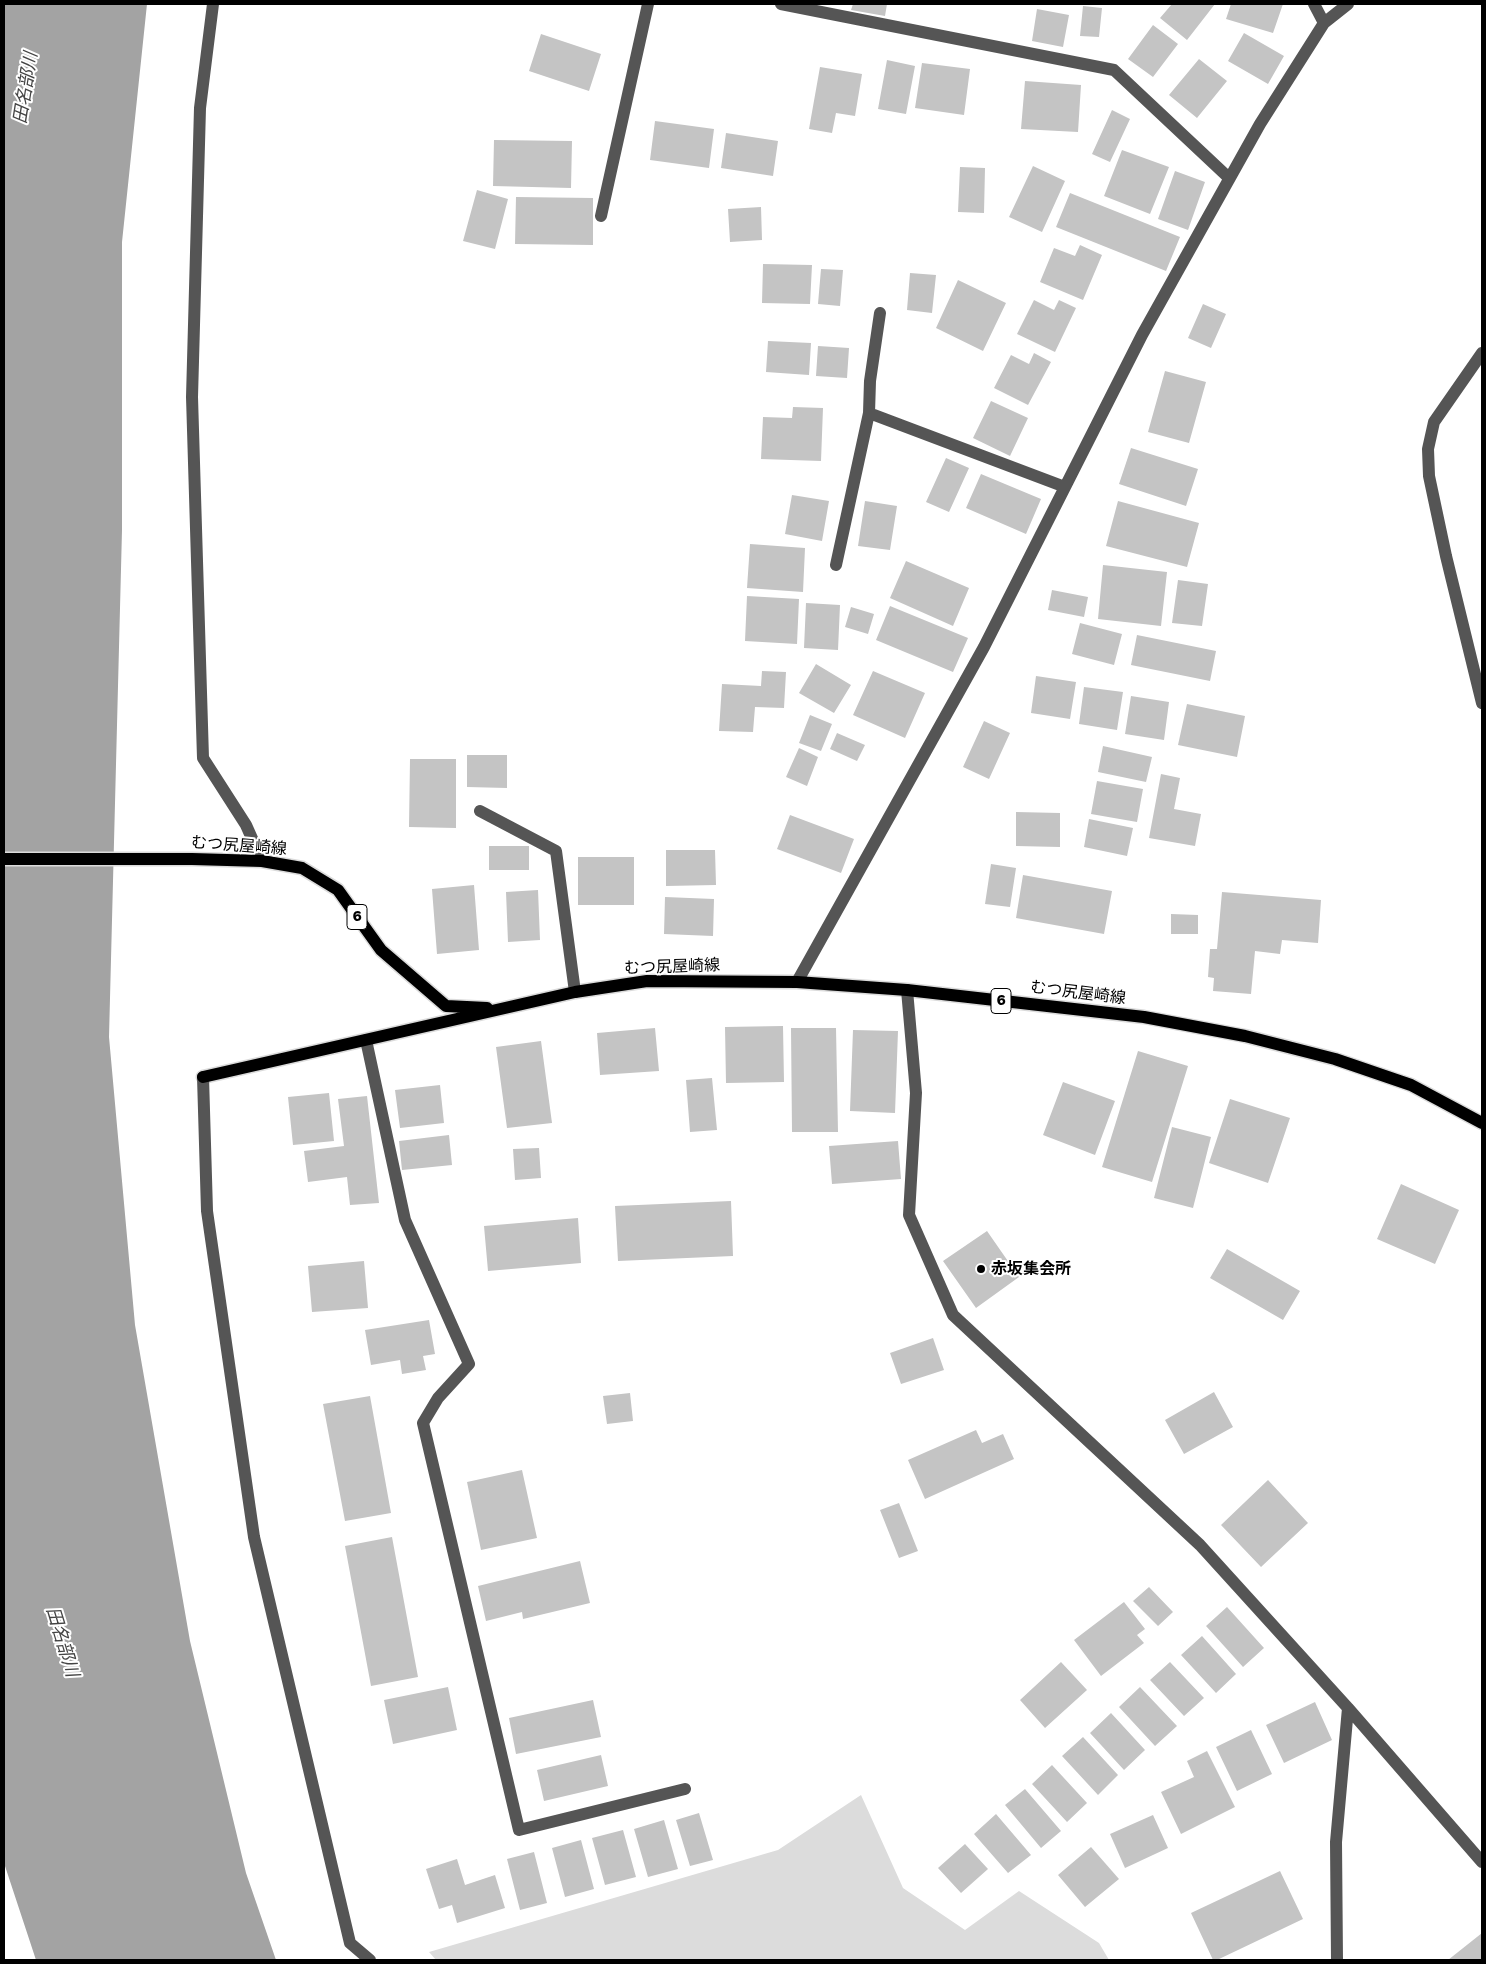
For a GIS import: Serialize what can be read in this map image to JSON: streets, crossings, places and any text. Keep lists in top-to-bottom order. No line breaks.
{"streets":{"main road":["むつ尻屋崎線","6"]},"water":["田名部川"],"places":["赤坂集会所"]}
